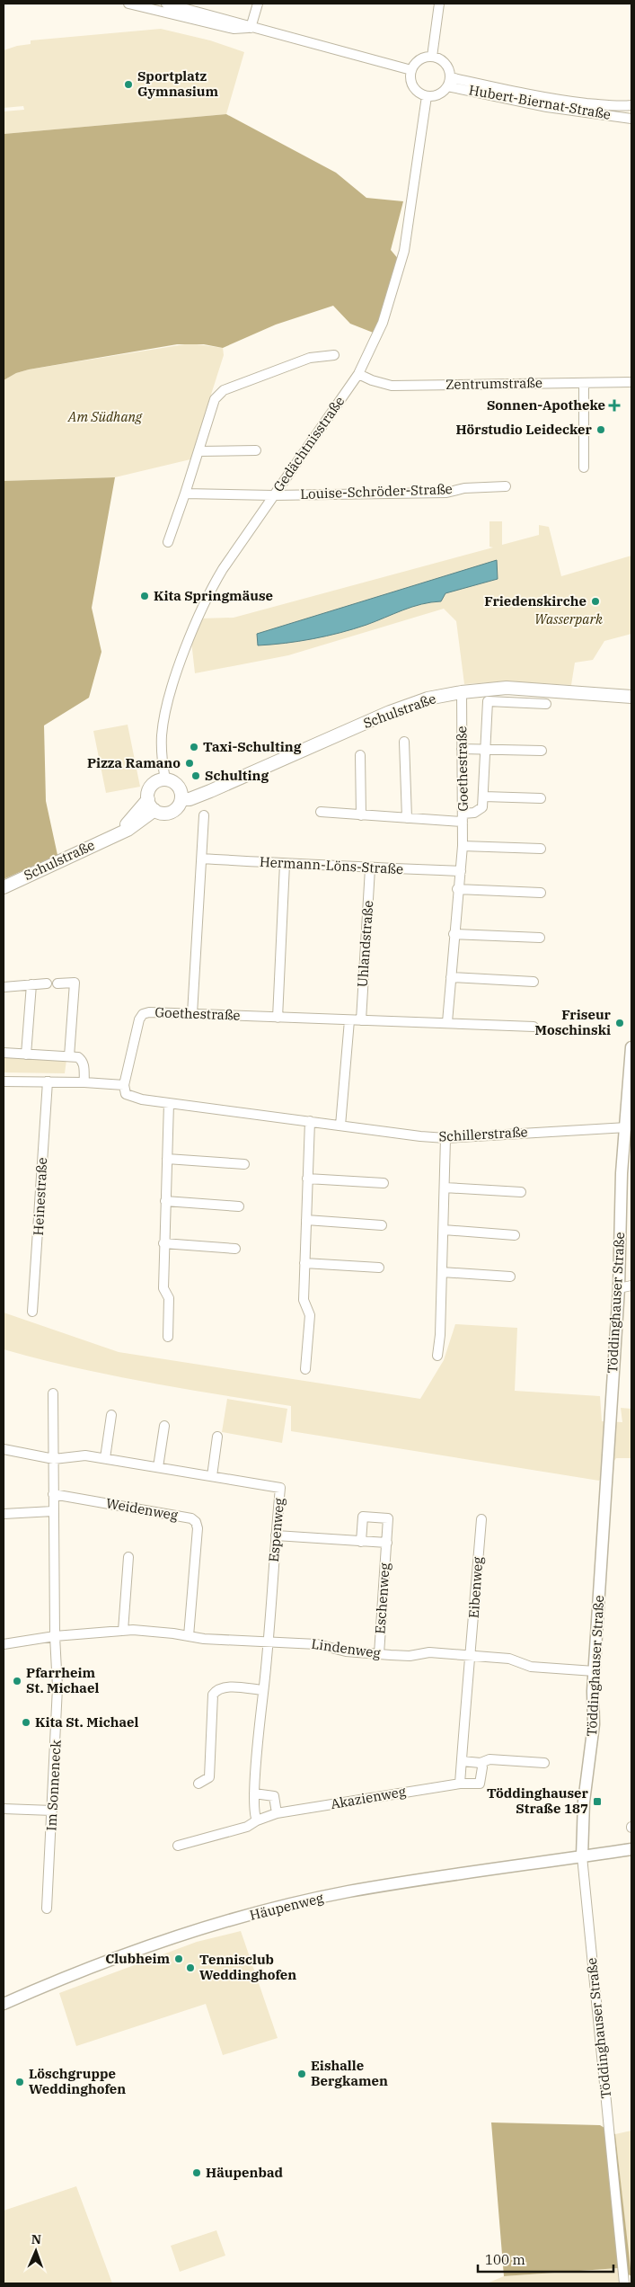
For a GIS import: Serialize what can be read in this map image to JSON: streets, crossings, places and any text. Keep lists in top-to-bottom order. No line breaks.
{"streets":{"main road":["Schulstraße"],"street":["Hubert-Biernat-Straße","Zentrumstraße","Gedächtnisstraße","Louise-Schröder-Straße","Goethestraße","Hermann-Löns-Straße","Uhlandstraße","Schillerstraße","Heinestraße","Töddinghauser Straße","Weidenweg","Espenweg","Eibenweg","Eschenweg","Lindenweg","Im Sonneneck","Akazienweg","Häupenweg"]},"crossings":[["Hubert-Biernat-Straße","Gedächtnisstraße"],["Zentrumstraße","Gedächtnisstraße"],["Gedächtnisstraße","Louise-Schröder-Straße"],["Gedächtnisstraße","Schulstraße"],["Schulstraße","Goethestraße"],["Goethestraße","Hermann-Löns-Straße"],["Goethestraße","Uhlandstraße"],["Goethestraße","Schillerstraße"],["Hermann-Löns-Straße","Uhlandstraße"],["Schillerstraße","Töddinghauser Straße"],["Töddinghauser Straße","Lindenweg"],["Töddinghauser Straße","Häupenweg"],["Weidenweg","Lindenweg"],["Espenweg","Eschenweg"],["Espenweg","Lindenweg"],["Eibenweg","Lindenweg"],["Eschenweg","Lindenweg"],["Lindenweg","Im Sonneneck"]],"parks":["Am Südhang","Wasserpark"],"places":{"other":["Sportplatz Gymnasium","Hörstudio Leidecker","Kita Springmäuse","Friedenskirche","Taxi-Schulting","Pizza Ramano","Schulting","Friseur Moschinski","Pfarrheim St. Michael","Kita St. Michael","Clubheim","Tennisclub Weddinghofen","Eishalle Bergkamen","Löschgruppe Weddinghofen","Häupenbad"],"health":["Sonnen-Apotheke"],"transit":["Töddinghauser Straße 187"]},"scale_bar":"100 m","north":"top"}
